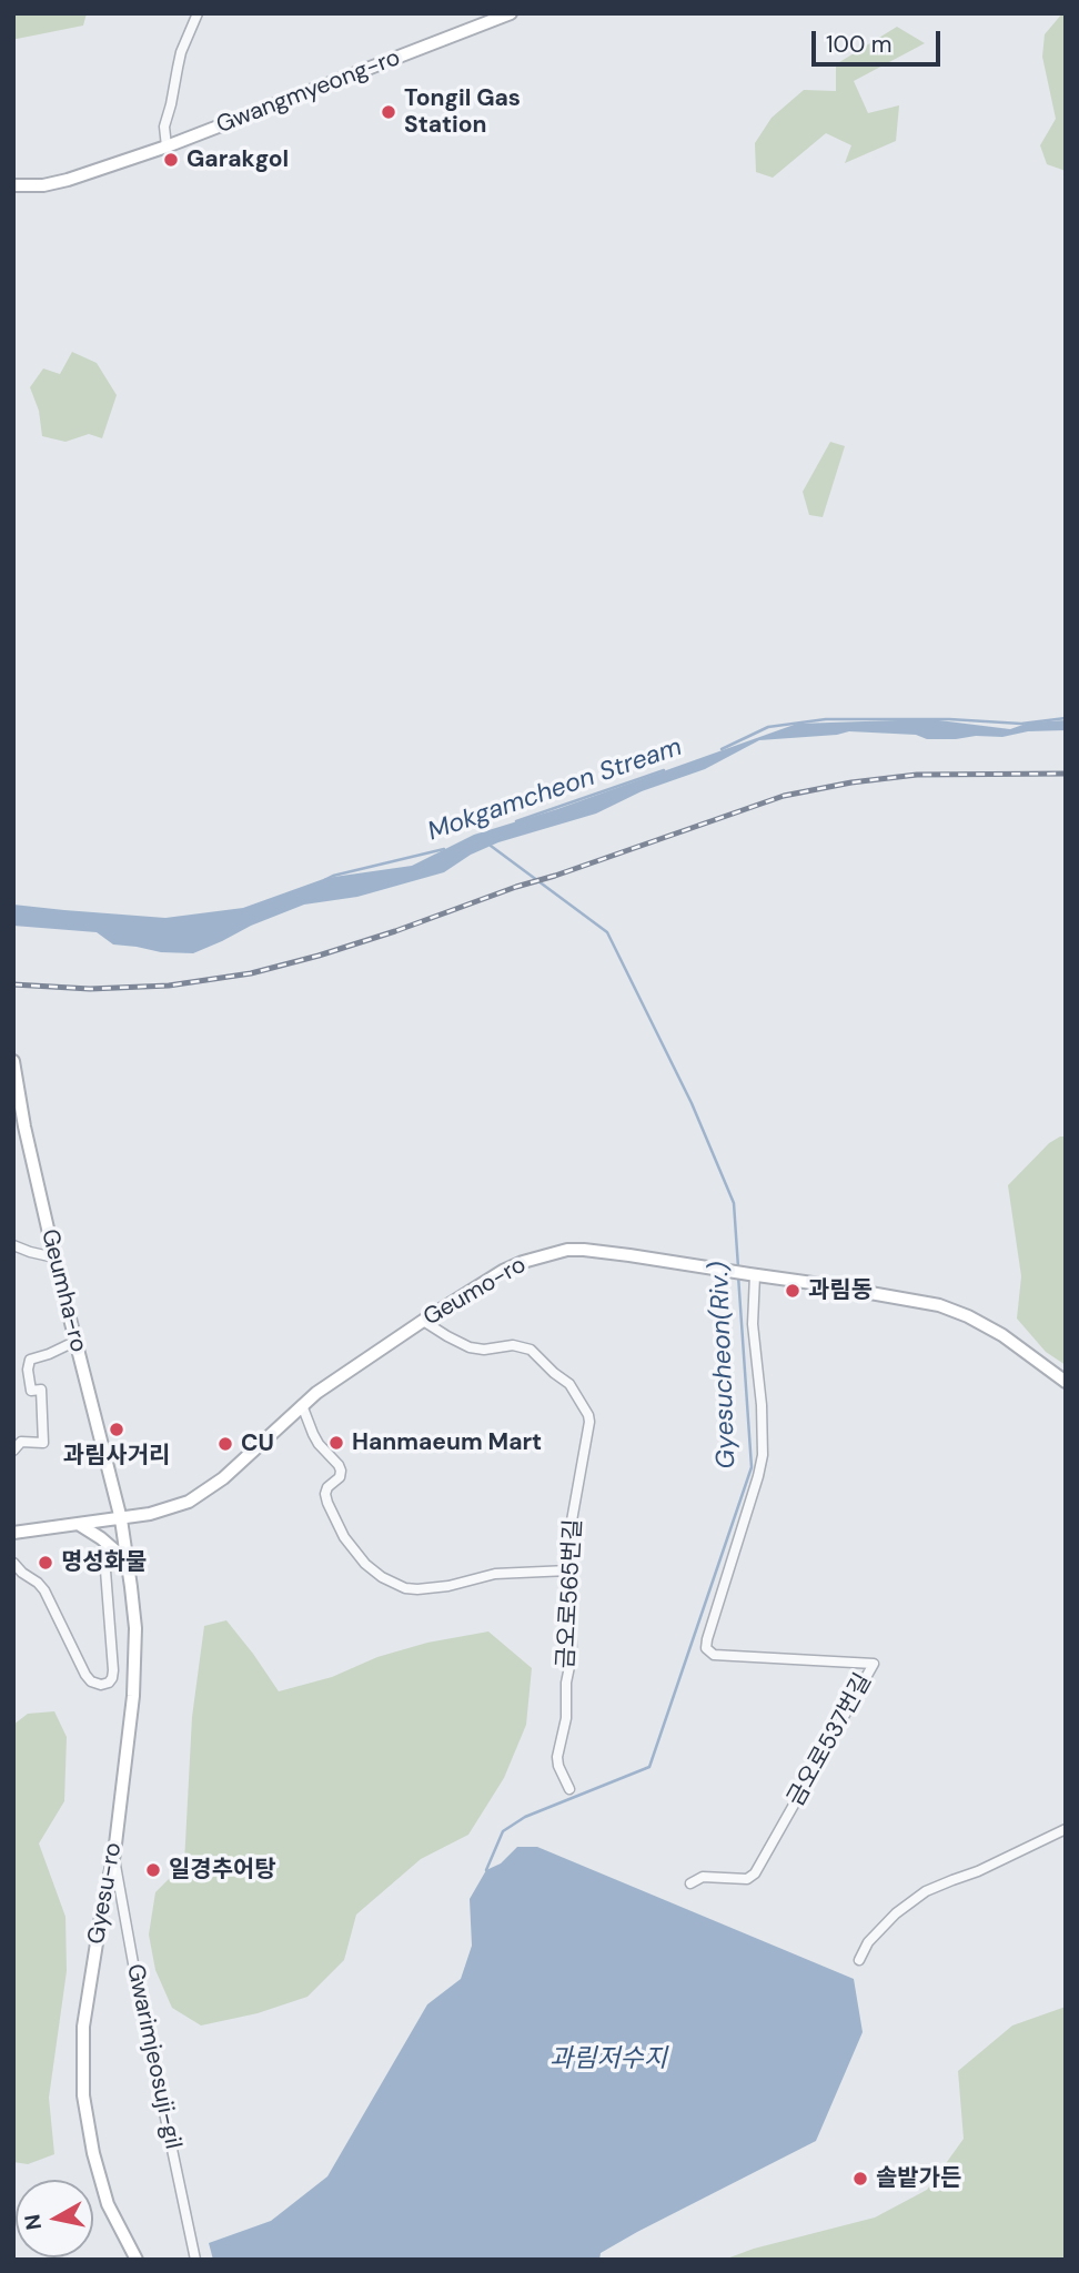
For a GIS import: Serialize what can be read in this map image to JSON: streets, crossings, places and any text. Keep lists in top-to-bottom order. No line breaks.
{"streets":{"main road":["Gwangmyeong-ro","Geumha-ro","Geumo-ro","Gyesu-ro"],"street":["금오로565번길","금오로537번길","Gwarimjeosuji-gil"]},"crossings":[["Geumha-ro","Geumo-ro"],["Geumha-ro","Gyesu-ro"],["Geumo-ro","금오로565번길"],["Geumo-ro","금오로537번길"],["Geumo-ro","Gyesu-ro"],["Gyesu-ro","Gwarimjeosuji-gil"]],"water":["Mokgamcheon Stream","Gyesucheon(Riv.)","과림저수지"],"places":["Tongil Gas Station","Garakgol","과림동","과림사거리","Hanmaeum Mart","CU","명성화물","일경추어탕","솔밭가든"],"scale_bar":"100 m","north":"left"}
